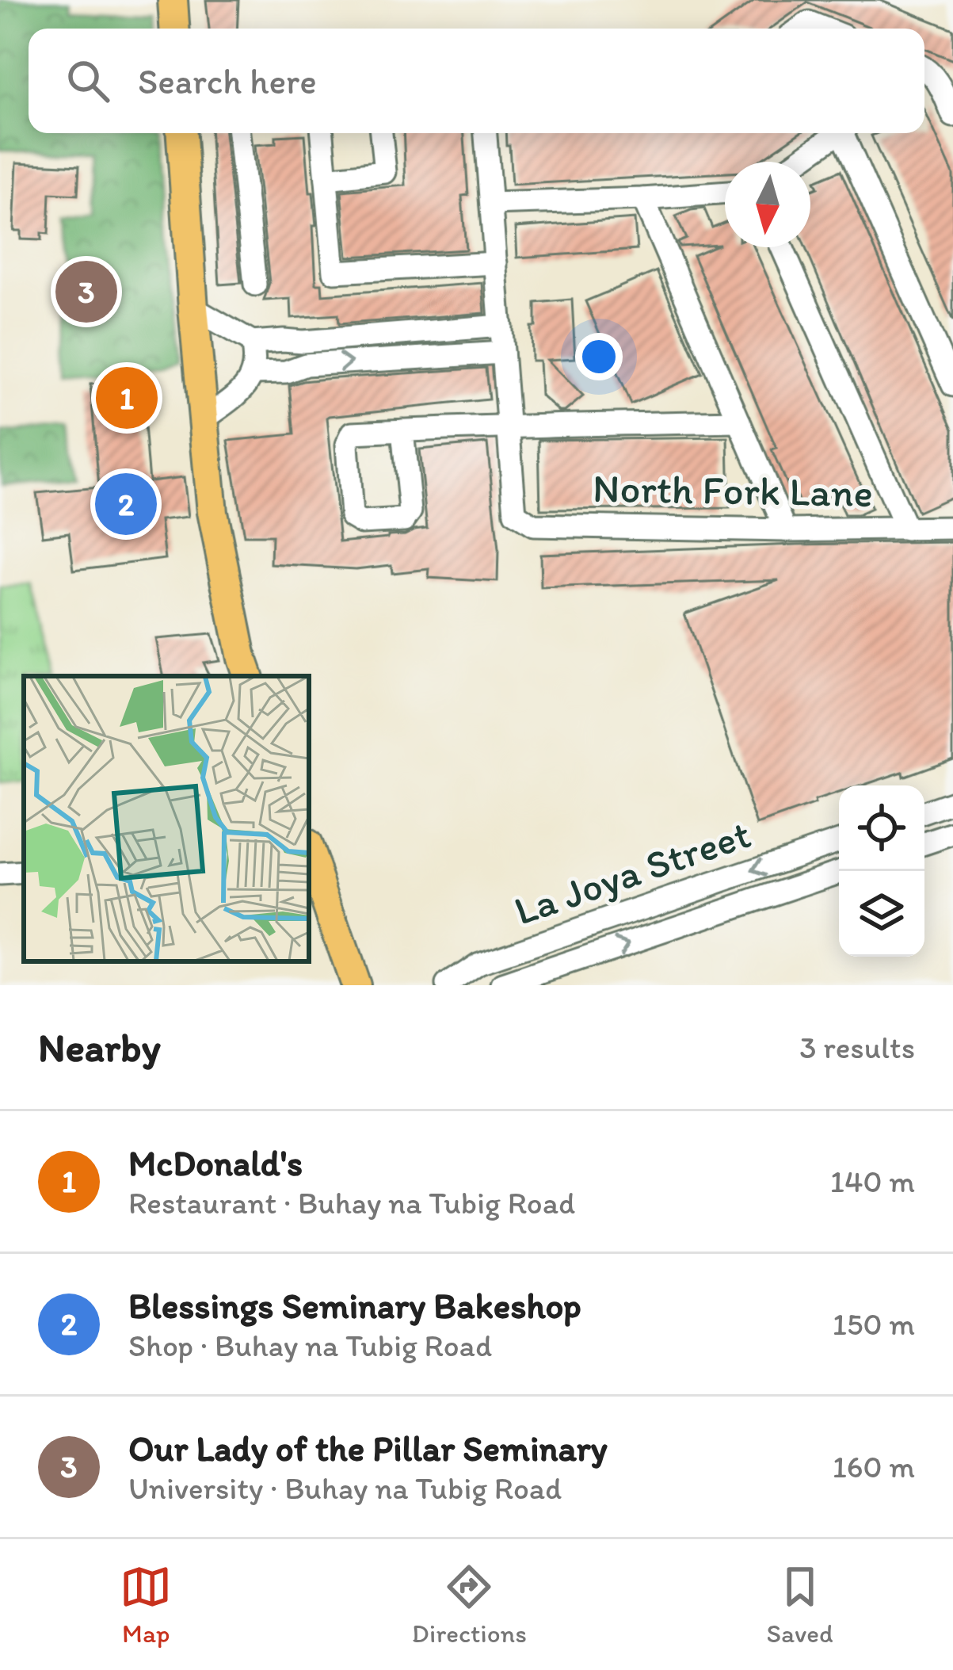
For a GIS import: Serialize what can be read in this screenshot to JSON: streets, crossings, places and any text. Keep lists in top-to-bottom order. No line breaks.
{"streets":{"street":["North Fork Lane","La Joya Street"]},"north":"bottom","page":{"search":"Search here","pins":["3","1","2"],"heading":["Nearby","3 results"],"list":[{"mark":"1","name":"McDonald's","note":"Restaurant · Buhay na Tubig Road","value":"140 m"},{"mark":"2","name":"Blessings Seminary Bakeshop","note":"Shop · Buhay na Tubig Road","value":"150 m"},{"mark":"3","name":"Our Lady of the Pillar Seminary","note":"University · Buhay na Tubig Road","value":"160 m"}],"nav":["Map","Directions","Saved"]}}
